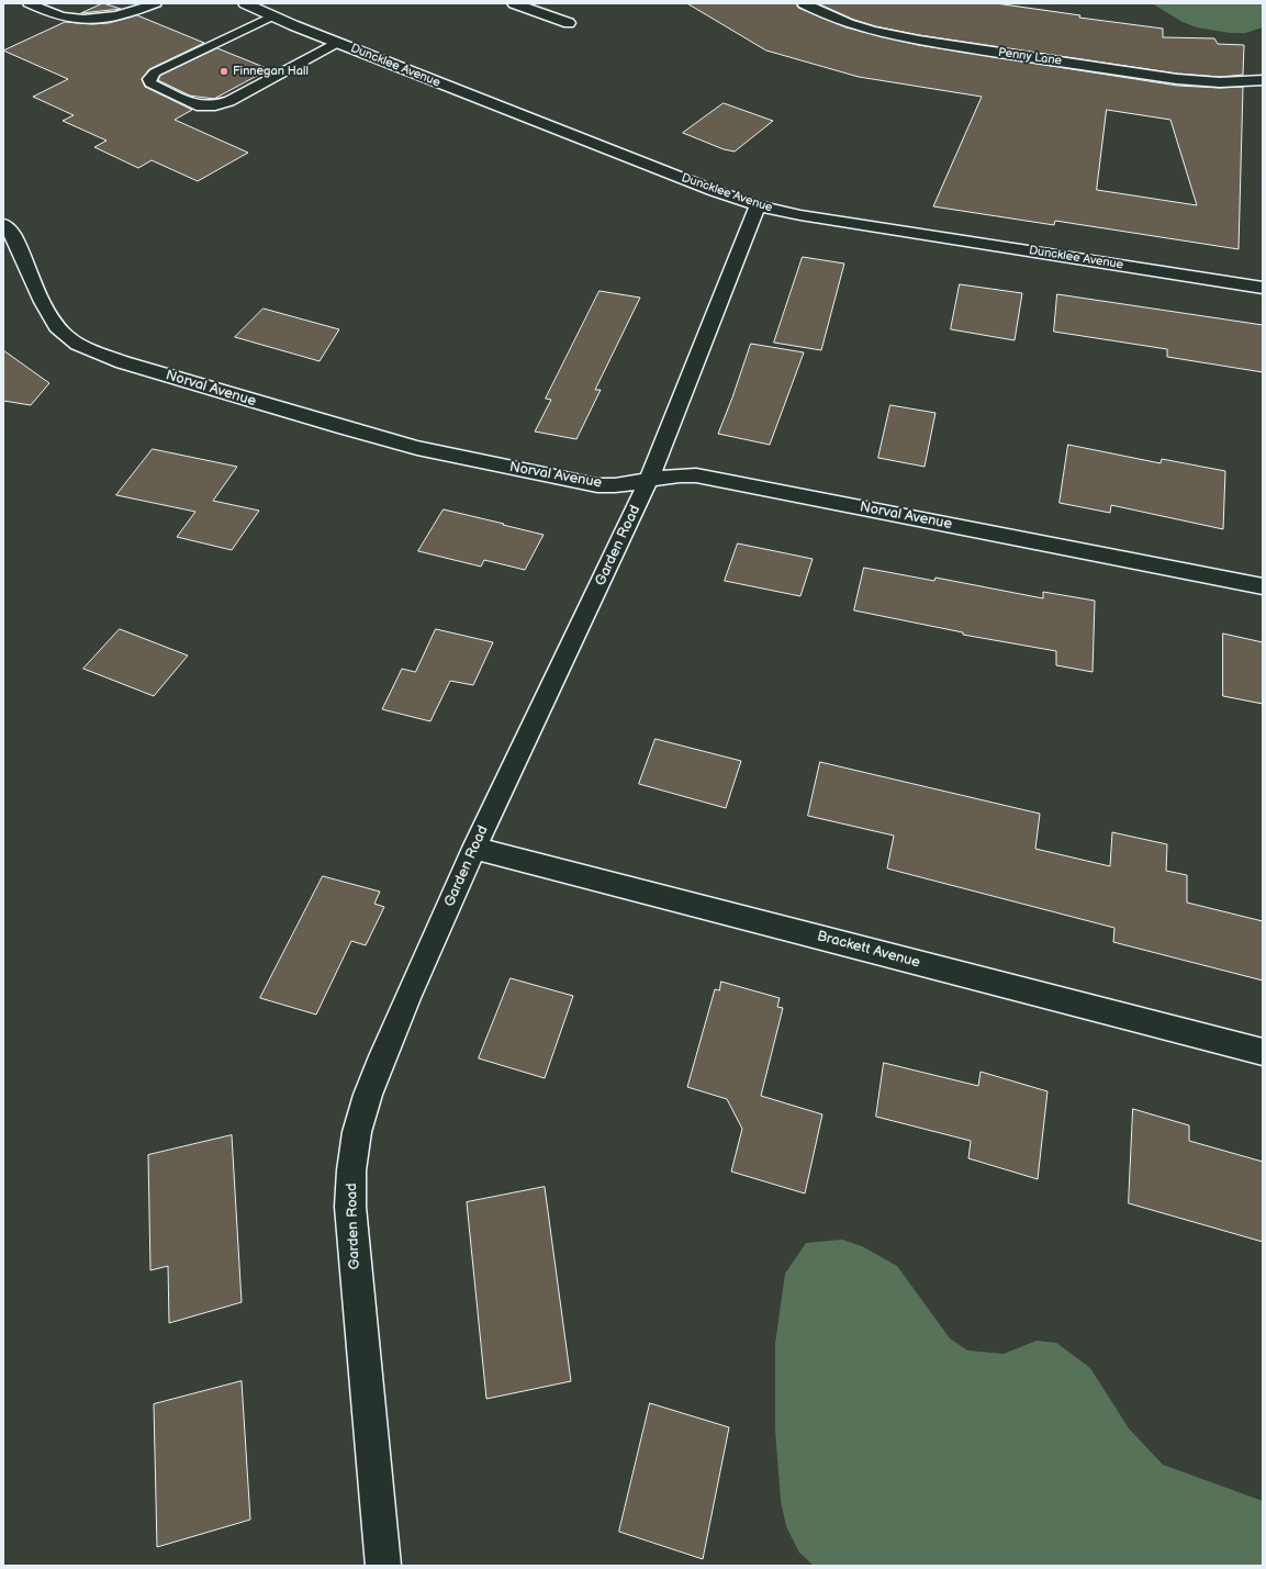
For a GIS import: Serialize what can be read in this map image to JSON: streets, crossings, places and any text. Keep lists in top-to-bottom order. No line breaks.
{"streets":{"street":["Penny Lane","Duncklee Avenue","Norval Avenue","Garden Road","Brackett Avenue"]},"crossings":[["Duncklee Avenue","Garden Road"],["Norval Avenue","Garden Road"],["Garden Road","Brackett Avenue"]],"places":["Finnegan Hall"]}
